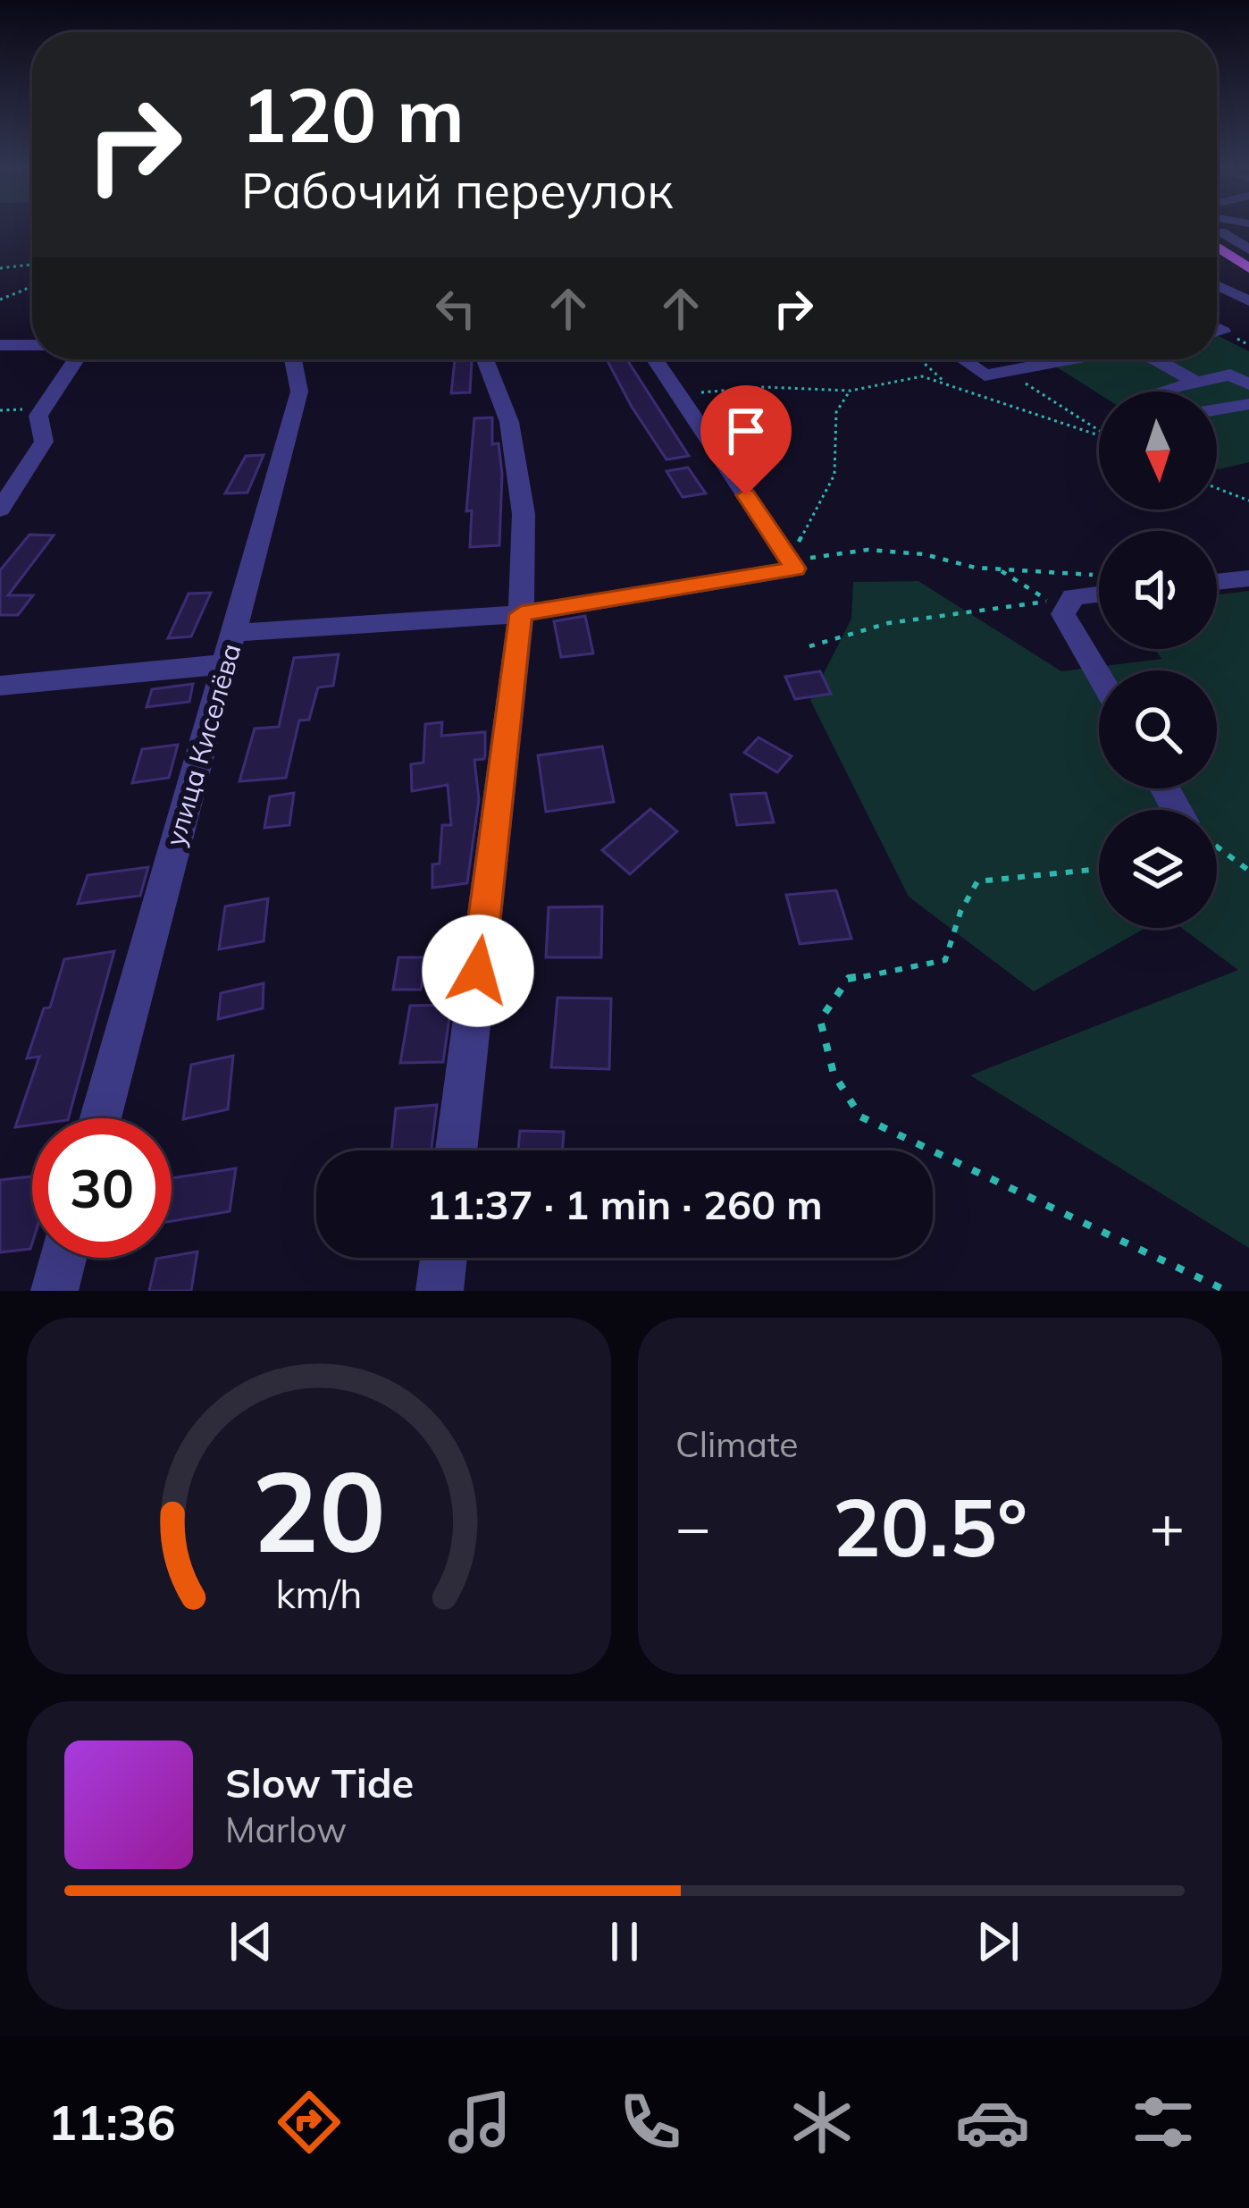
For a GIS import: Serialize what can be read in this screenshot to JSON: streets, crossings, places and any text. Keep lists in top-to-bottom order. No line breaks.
{"streets":{"street":["улица Киселёва"]},"north":"bottom","page":{"turn":["120 m","Рабочий переулок"],"limit":"30","trip":"11:37 · 1 min · 260 m","tile":"Climate","heat":["−","20.5°","+"],"song":["Slow Tide","Marlow"],"tabs":"11:36","gauge":["20","km/h"]}}
